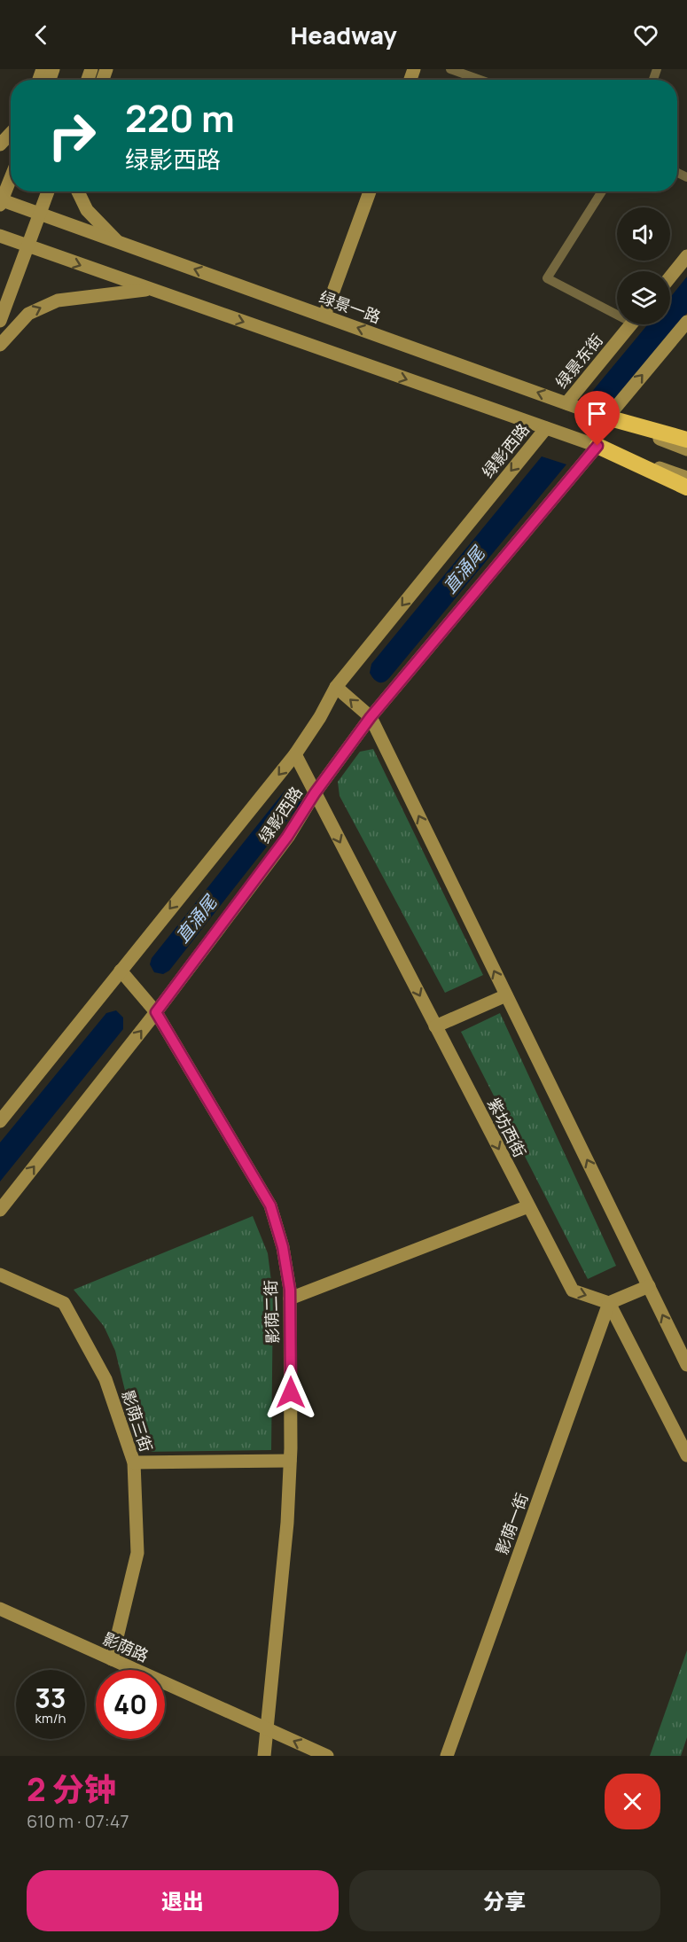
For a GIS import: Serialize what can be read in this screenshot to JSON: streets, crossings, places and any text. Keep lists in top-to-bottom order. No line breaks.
{"streets":{"street":["绿景一路","绿景东街","绿影西路","紫坊西街","影荫二街","影荫三街","影荫一街","影荫路"]},"crossings":[["绿景一路","绿景东街"],["绿影西路","紫坊西街"],["绿影西路","影荫二街"],["紫坊西街","影荫一街"],["影荫二街","影荫路"],["影荫三街","影荫路"]],"water":["直涌尾"],"page":{"header":"Headway","turn":["220 m","绿影西路"],"speed":"33 km/h","limit":"40","heading":["2 分钟","610 m · 07:47"],"buttons":["退出","分享"]}}
